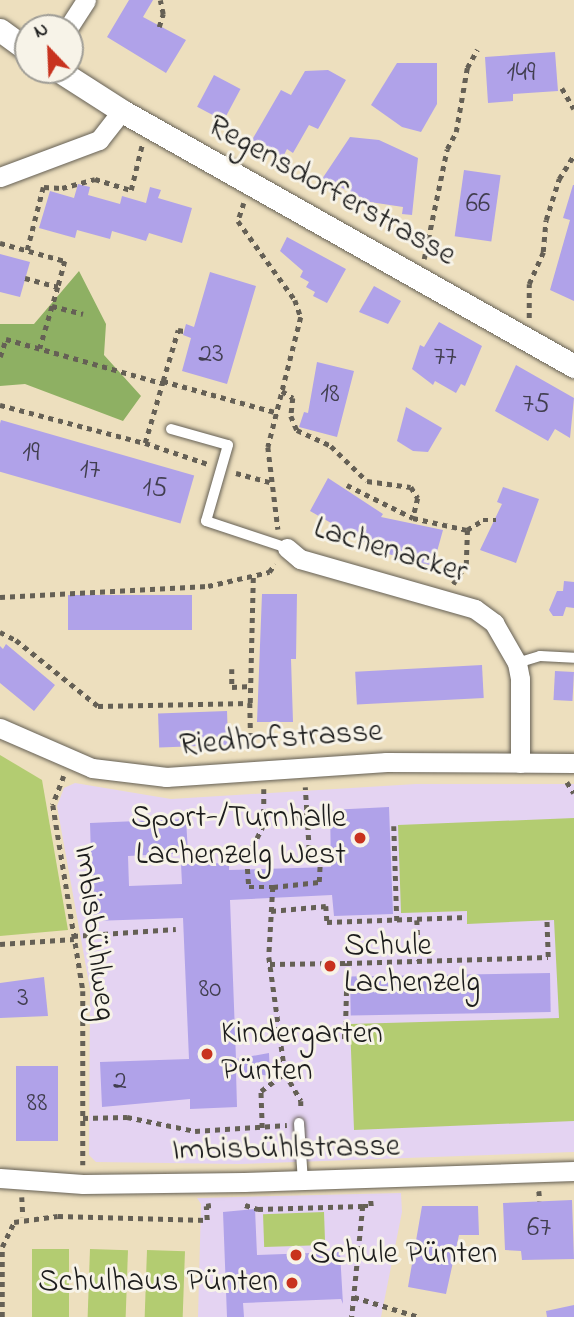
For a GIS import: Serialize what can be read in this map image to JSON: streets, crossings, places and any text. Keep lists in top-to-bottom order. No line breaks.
{"streets":{"street":["Regensdorferstrasse","Lachenacker","Riedhofstrasse","Imbisbühlstrasse"],"path":["Imbisbühlweg"]},"crossings":[["Lachenacker","Riedhofstrasse"],["Imbisbühlweg","Imbisbühlstrasse"]],"places":["Sport-/Turnhalle Lachenzelg West","Schule Lachenzelg","Kindergarten Pünten","Schule Pünten","Schulhaus Pünten"],"house_numbers":["149","66","23","77","18","75","19","17","15","80","3","2","88","67"],"north":"top left"}
